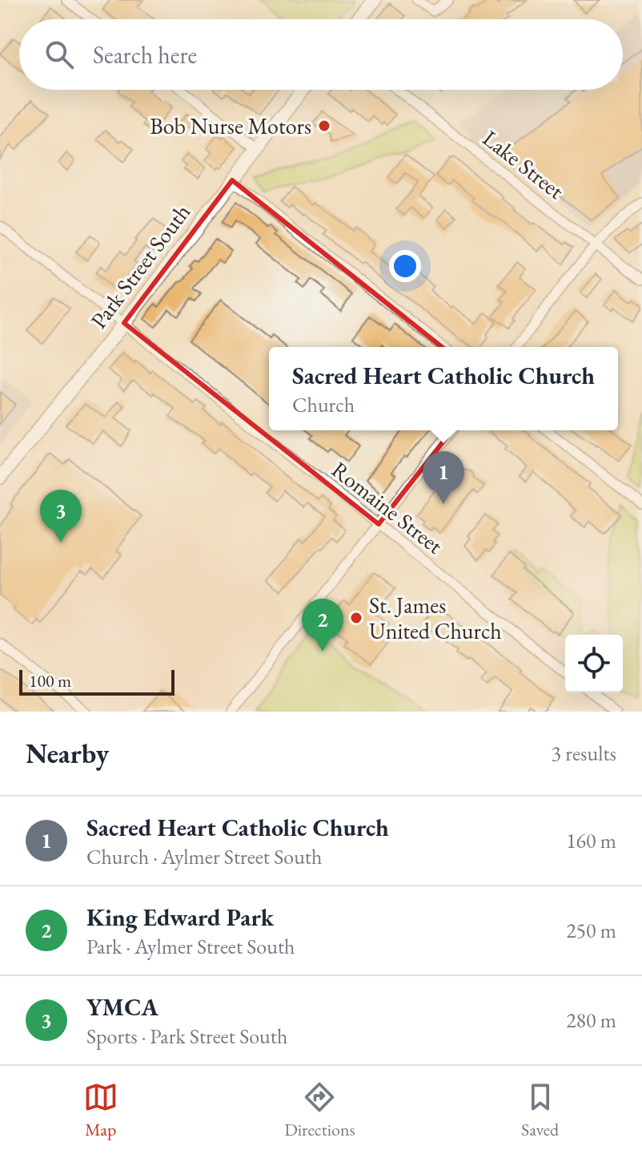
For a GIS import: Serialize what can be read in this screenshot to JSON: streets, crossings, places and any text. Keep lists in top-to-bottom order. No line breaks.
{"streets":{"main road":["Park Street South"],"street":["Lake Street","Romaine Street"]},"crossings":[["Park Street South","Romaine Street"]],"places":["Bob Nurse Motors","St. James United Church"],"scale_bar":"100 m","page":{"search":"Search here","popup":["Sacred Heart Catholic Church","Church"],"pins":["1","3","2"],"scale":"100 m","heading":["Nearby","3 results"],"list":[{"mark":"1","name":"Sacred Heart Catholic Church","note":"Church · Aylmer Street South","value":"160 m"},{"mark":"2","name":"King Edward Park","note":"Park · Aylmer Street South","value":"250 m"},{"mark":"3","name":"YMCA","note":"Sports · Park Street South","value":"280 m"}],"nav":["Map","Directions","Saved"]}}
